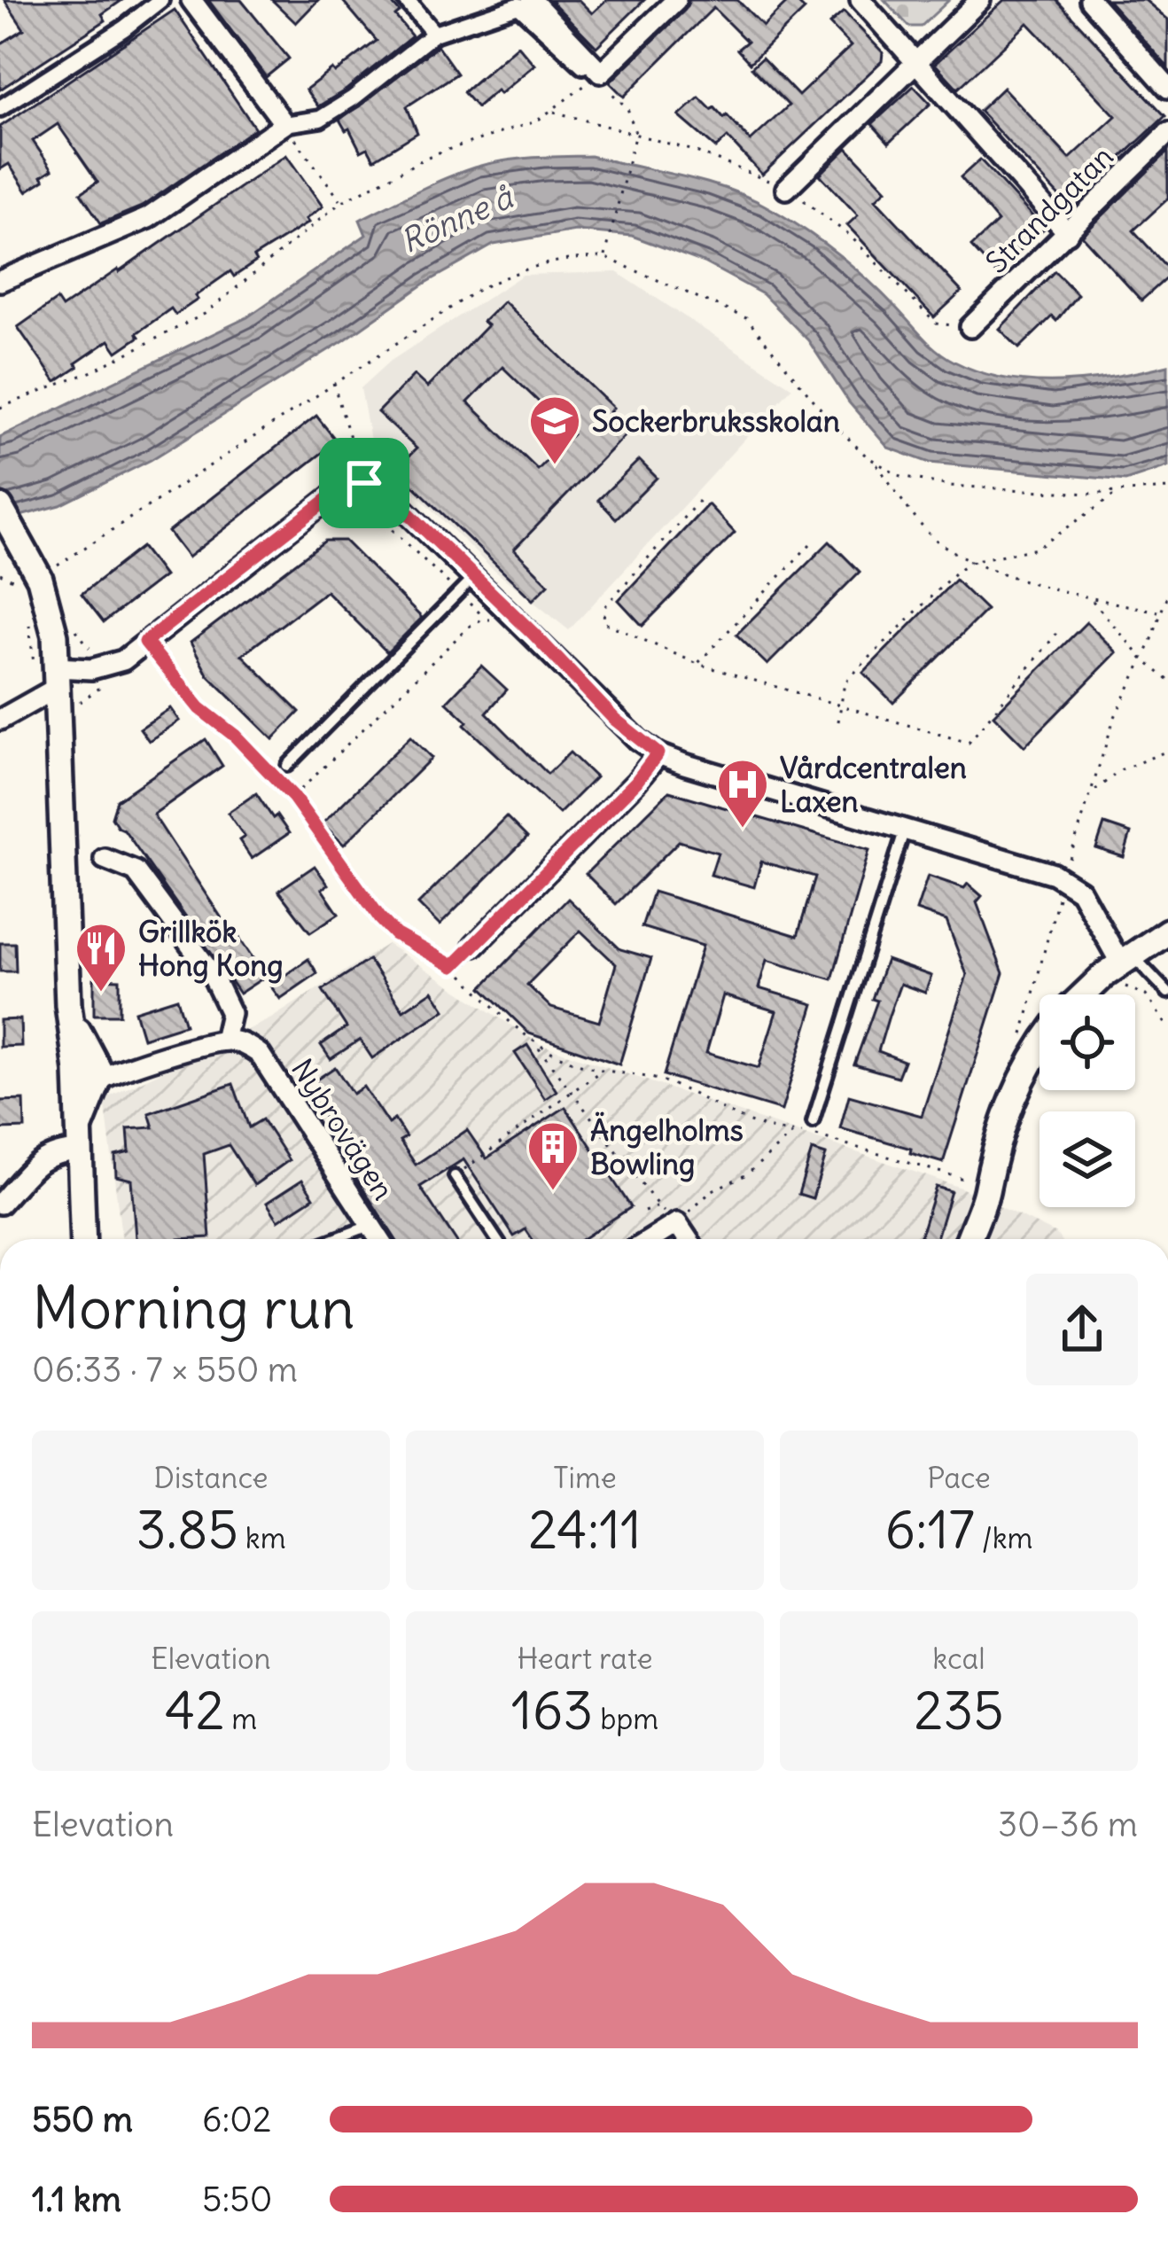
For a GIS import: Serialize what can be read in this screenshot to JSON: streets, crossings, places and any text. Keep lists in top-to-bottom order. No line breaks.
{"streets":{"street":["Strandgatan","Nybrovägen"]},"water":["Rönne å"],"places":{"school or university":["Sockerbruksskolan"],"hospital":["Vårdcentralen Laxen"],"restaurant":["Grillkök Hong Kong"],"building":["Ängelholms Bowling"]},"page":{"heading":["Morning run","06:33 · 7 × 550 m"],"stats":[["Distance","3.85 km"],["Time","24:11"],["Pace","6:17 /km"],["Elevation","42 m"],["Heart rate","163 bpm"],["kcal","235"]],"chart":["Elevation","30–36 m"],"list":[{"name":"550 m","note":"6:02"},{"name":"1.1 km","note":"5:50"}]}}
